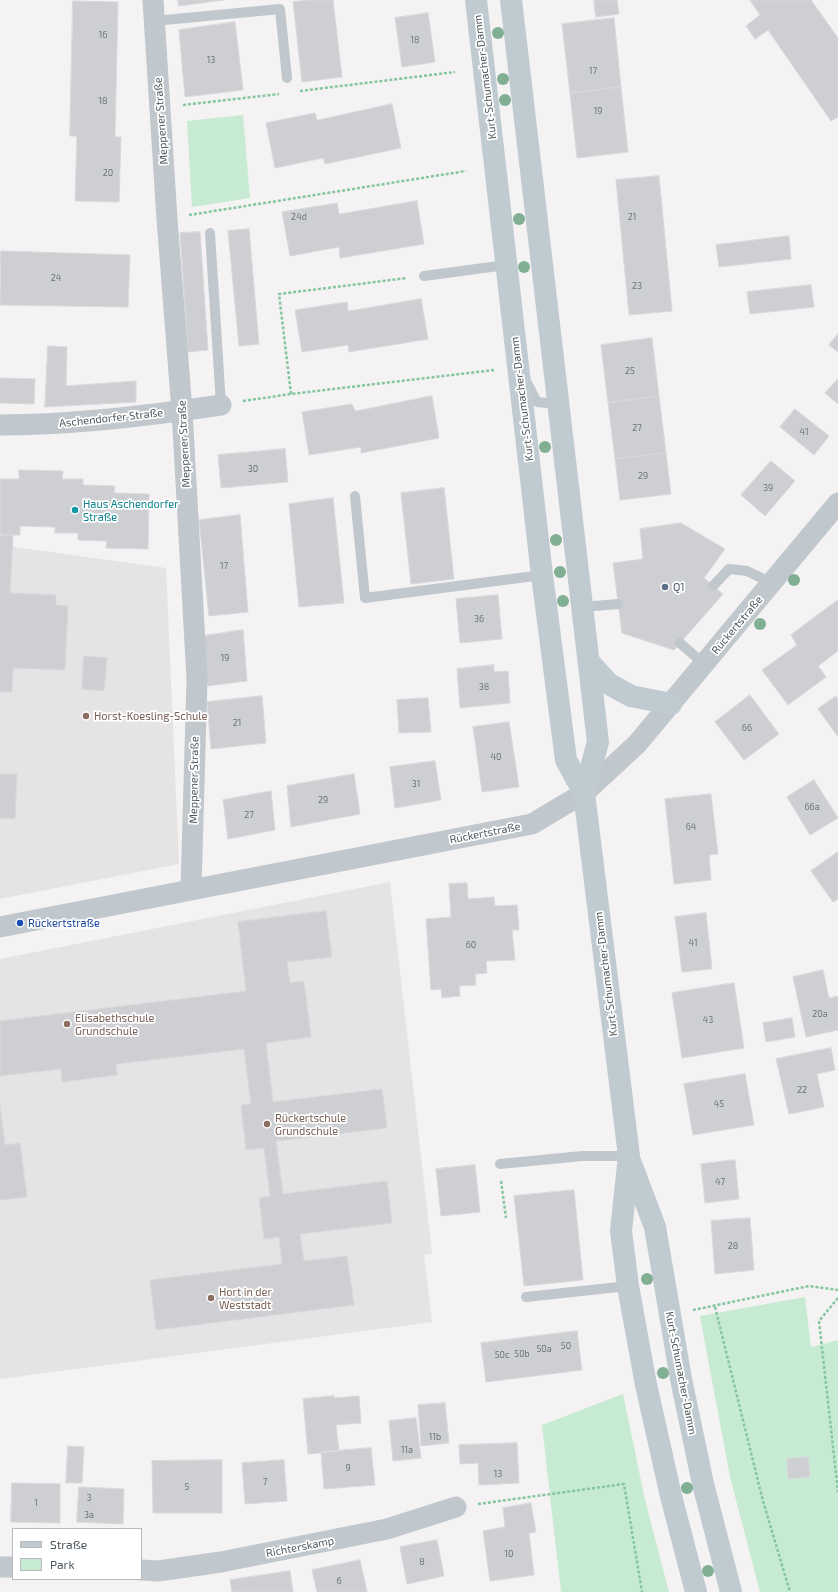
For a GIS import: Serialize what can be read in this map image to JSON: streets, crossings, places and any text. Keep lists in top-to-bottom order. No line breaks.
{"streets":{"main road":["Kurt-Schumacher-Damm"],"street":["Meppener Straße","Aschendorfer Straße","Rückertstraße","Richterskamp"]},"crossings":[["Kurt-Schumacher-Damm","Rückertstraße"],["Meppener Straße","Aschendorfer Straße"],["Meppener Straße","Rückertstraße"]],"places":["Haus Aschendorfer Straße","Q1","Horst-Koesling-Schule","Rückertstraße","Elisabethschule Grundschule","Rückertschule Grundschule","Hort in der Weststadt"],"house_numbers":["16","18","13","17","18","19","20","24d","21","24","23","25","27","41","30","29","39","17","36","19","38","21","66","40","31","29","66a","27","64","41","60","20a","43","22","45","47","28","50","50a","50b","50c","11b","11a","9","13","7","5","3","1","3a","10","8","6"],"legend":["Straße","Park"]}
